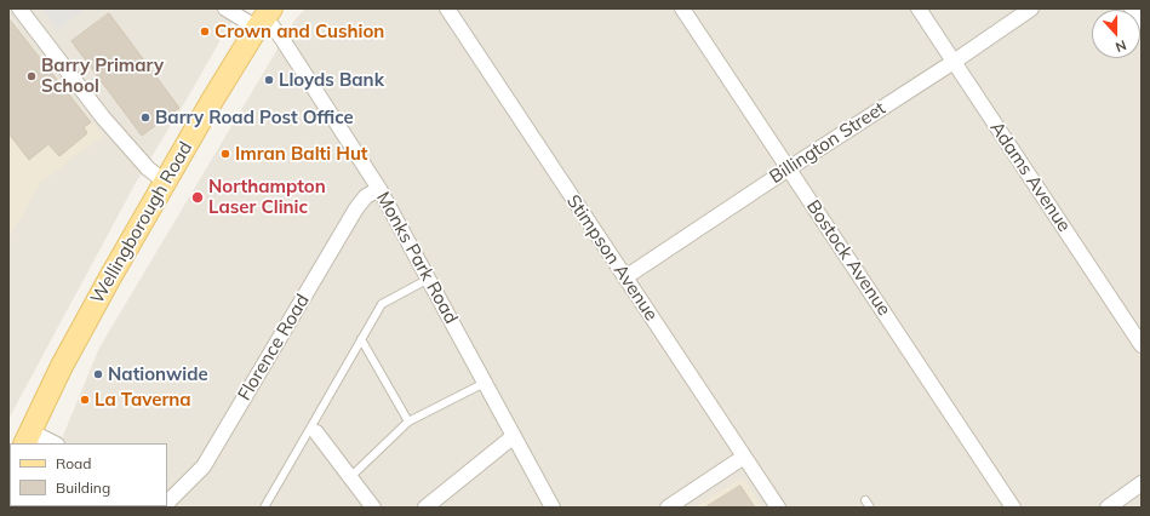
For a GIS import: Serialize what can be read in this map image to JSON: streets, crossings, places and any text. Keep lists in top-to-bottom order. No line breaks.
{"streets":{"main road":["Wellingborough Road"],"street":["Billington Street","Adams Avenue","Monks Park Road","Stimpson Avenue","Bostock Avenue","Florence Road"]},"crossings":[["Billington Street","Adams Avenue"],["Billington Street","Stimpson Avenue"],["Billington Street","Bostock Avenue"],["Wellingborough Road","Monks Park Road"],["Monks Park Road","Florence Road"]],"places":["Crown and Cushion","Barry Primary School","Lloyds Bank","Barry Road Post Office","Imran Balti Hut","Northampton Laser Clinic","Nationwide","La Taverna"],"legend":["Road","Building"],"north":"bottom"}
